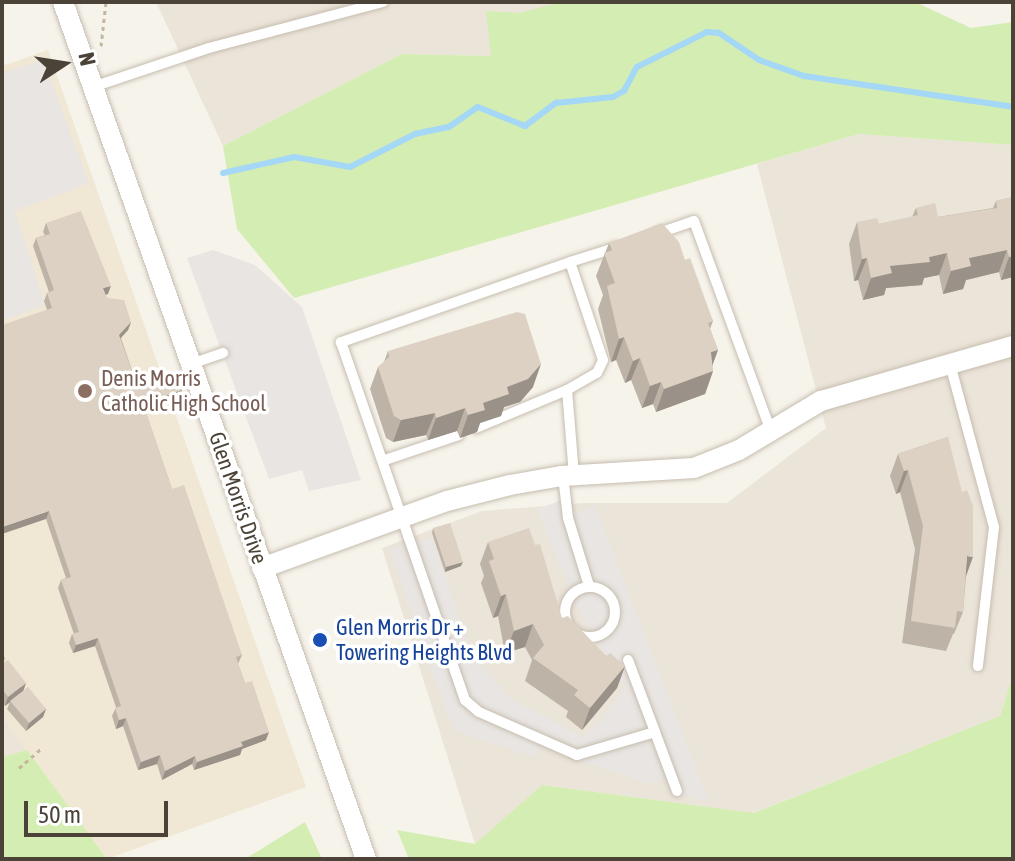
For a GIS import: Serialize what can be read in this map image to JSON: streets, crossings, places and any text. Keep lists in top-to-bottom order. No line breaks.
{"streets":{"street":["Glen Morris Drive"]},"places":["Denis Morris Catholic High School","Glen Morris Dr + Towering Heights Blvd"],"scale_bar":"50 m","north":"right"}
